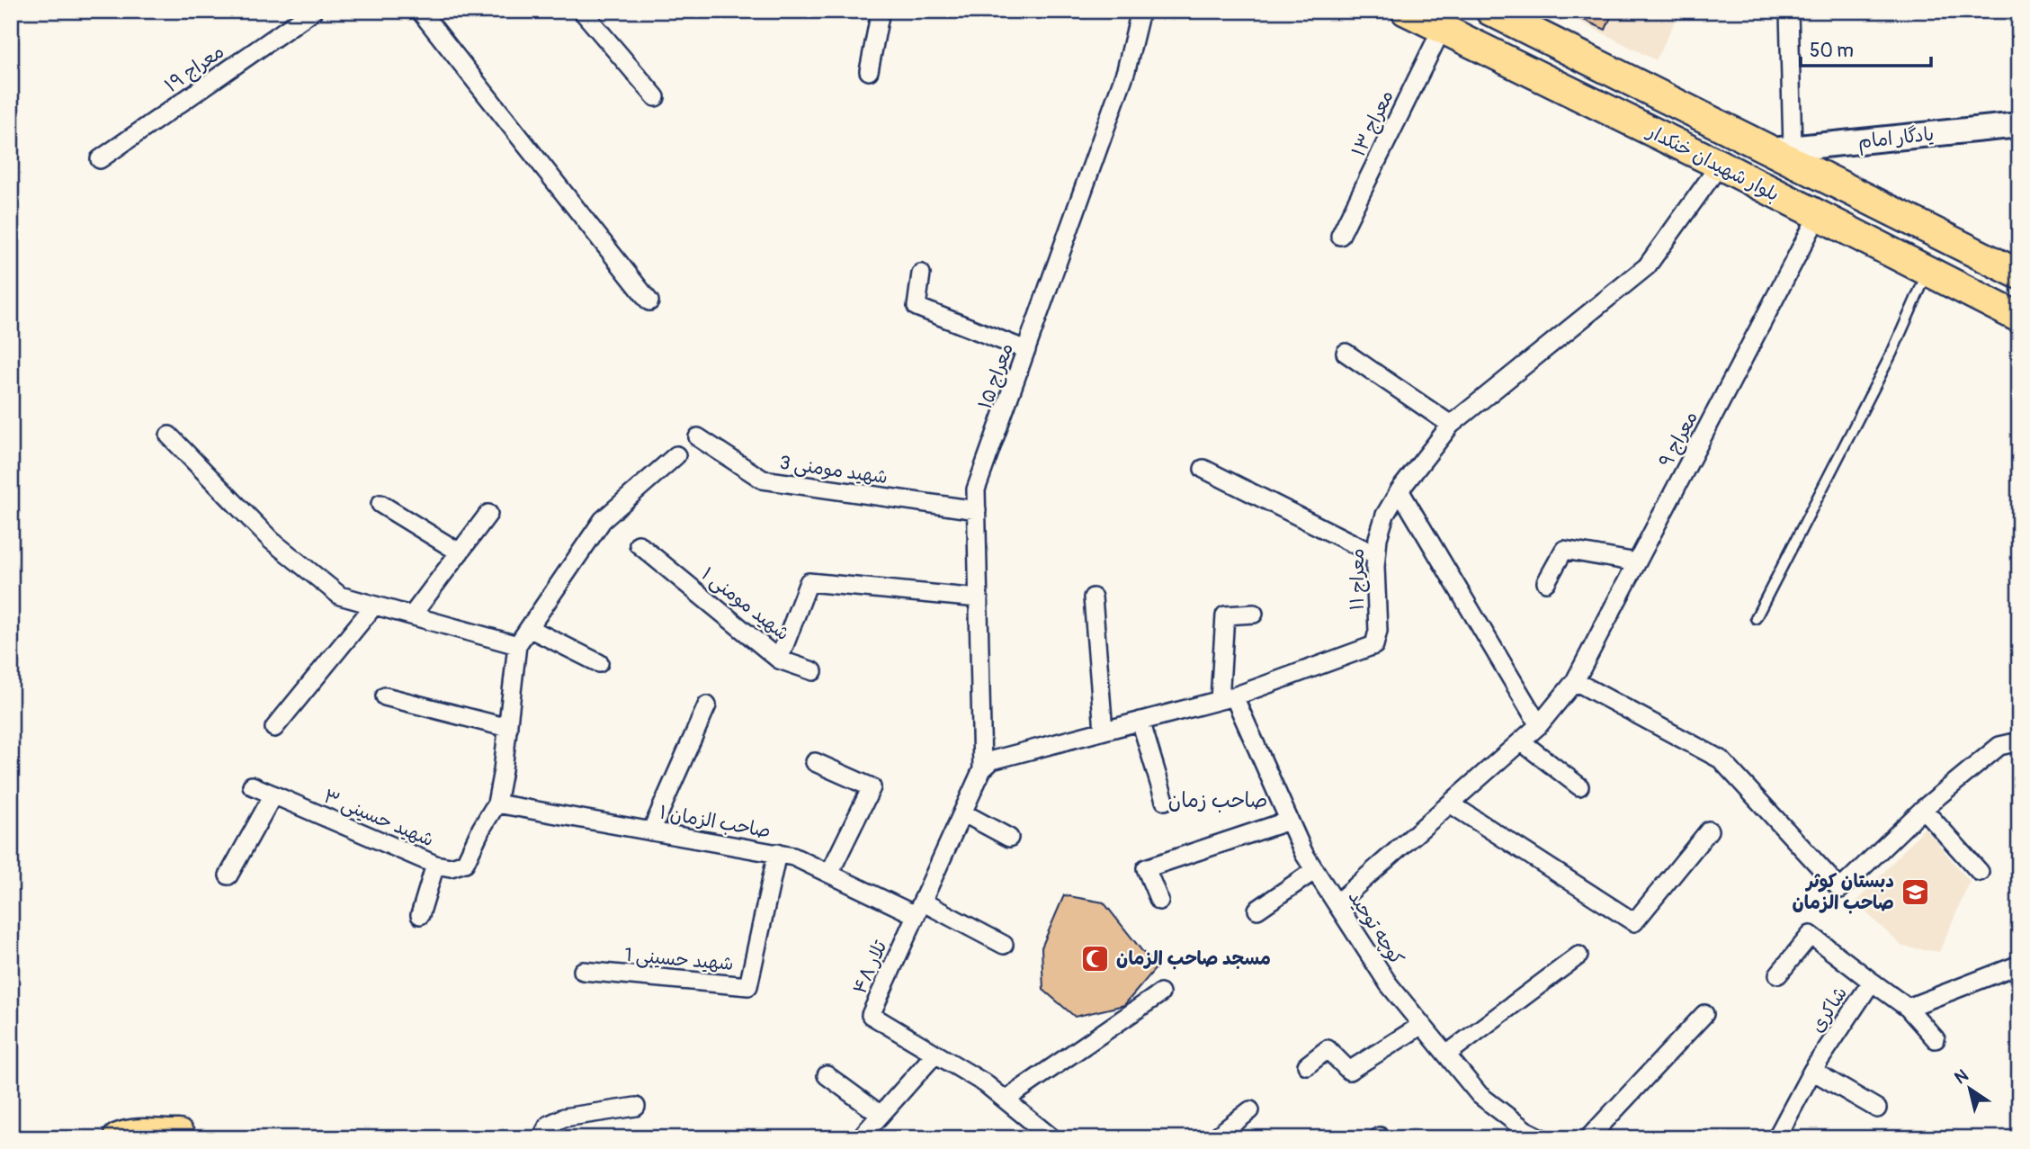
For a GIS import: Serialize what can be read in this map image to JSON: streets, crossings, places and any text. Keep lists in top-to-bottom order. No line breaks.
{"streets":{"highway":["بلوار شهیدان خنکدار"],"main road":["یادگار امام"],"street":["معراج ۱۹","معراج ۱۳","معراج ۱۵","معراج ۹","شهید مومنی 3","معراج ۱۱","شهید مومنی ۱","شهید حسینی ۳","صاحب الزمان ۱","کوچه توحید","شهید حسینی 1","تلار ۴۸","شاکری"]},"crossings":[["معراج ۱۳","بلوار شهیدان خنکدار"],["یادگار امام","بلوار شهیدان خنکدار"],["بلوار شهیدان خنکدار","معراج ۹"],["بلوار شهیدان خنکدار","معراج ۱۱"],["معراج ۱۵","شهید مومنی 3"],["معراج ۱۵","معراج ۱۱"],["معراج ۱۵","شهید مومنی ۱"],["معراج ۱۵","تلار ۴۸"],["معراج ۹","کوچه توحید"],["معراج ۱۱","کوچه توحید"],["معراج ۱۱","تلار ۴۸"],["شهید حسینی ۳","صاحب الزمان ۱"],["صاحب الزمان ۱","شهید حسینی 1"],["صاحب الزمان ۱","تلار ۴۸"]],"districts":["صاحب زمان"],"places":{"school or university":["دبستان کوثر صاحب الزمان"],"mosque":["مسجد صاحب الزمان"]},"scale_bar":"50 m","north":"top left"}
